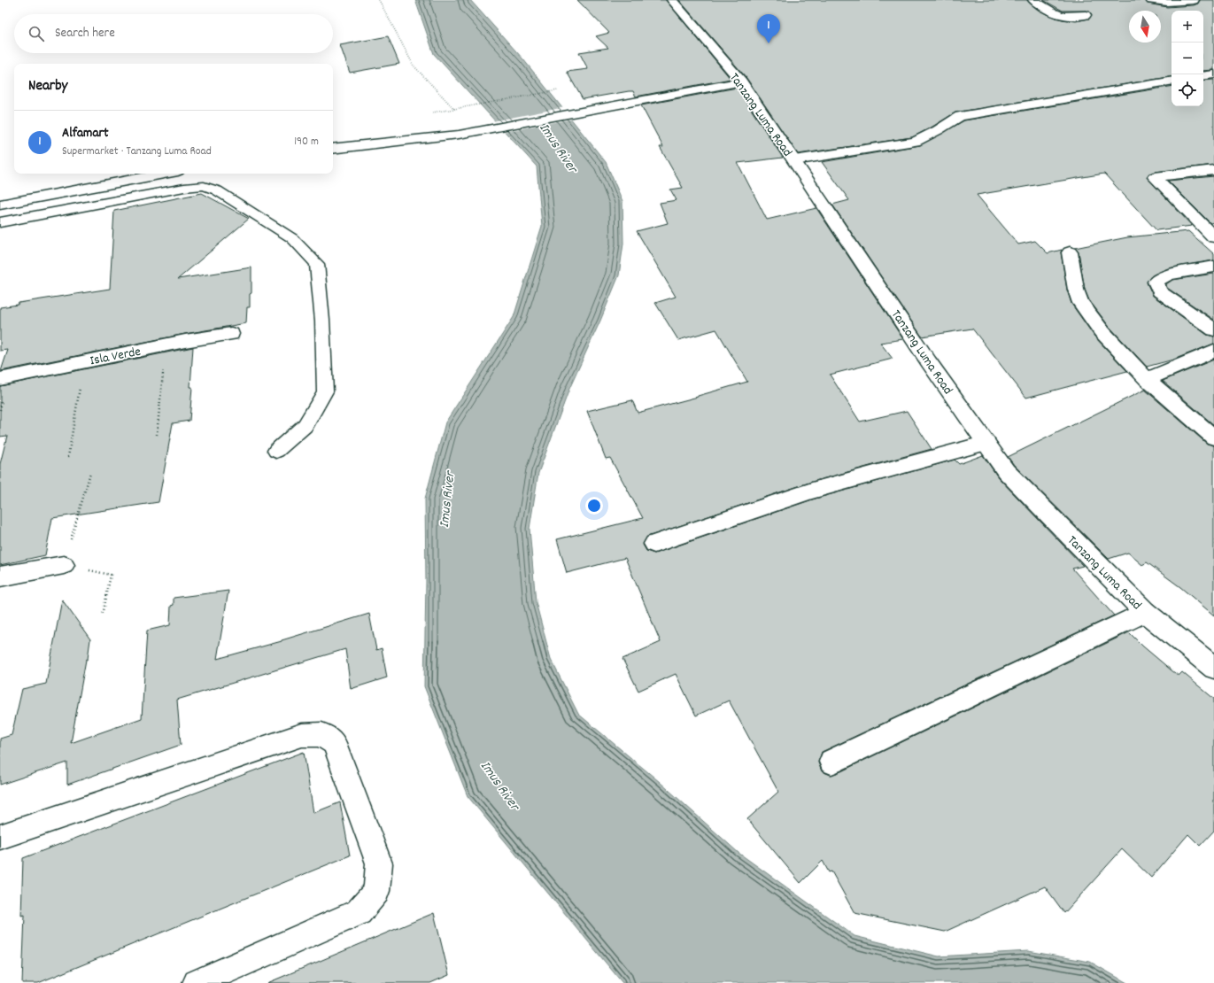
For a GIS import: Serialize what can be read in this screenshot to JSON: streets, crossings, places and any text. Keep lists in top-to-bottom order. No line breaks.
{"streets":{"street":["Tanzang Luma Road","Isla Verde"]},"water":["Imus River"],"north":"bottom","page":{"map_buttons":["+","−"],"pins":"1","search":"Search here","heading":"Nearby","list":[{"mark":"1","name":"Alfamart","note":"Supermarket · Tanzang Luma Road","value":"190 m"}]}}
